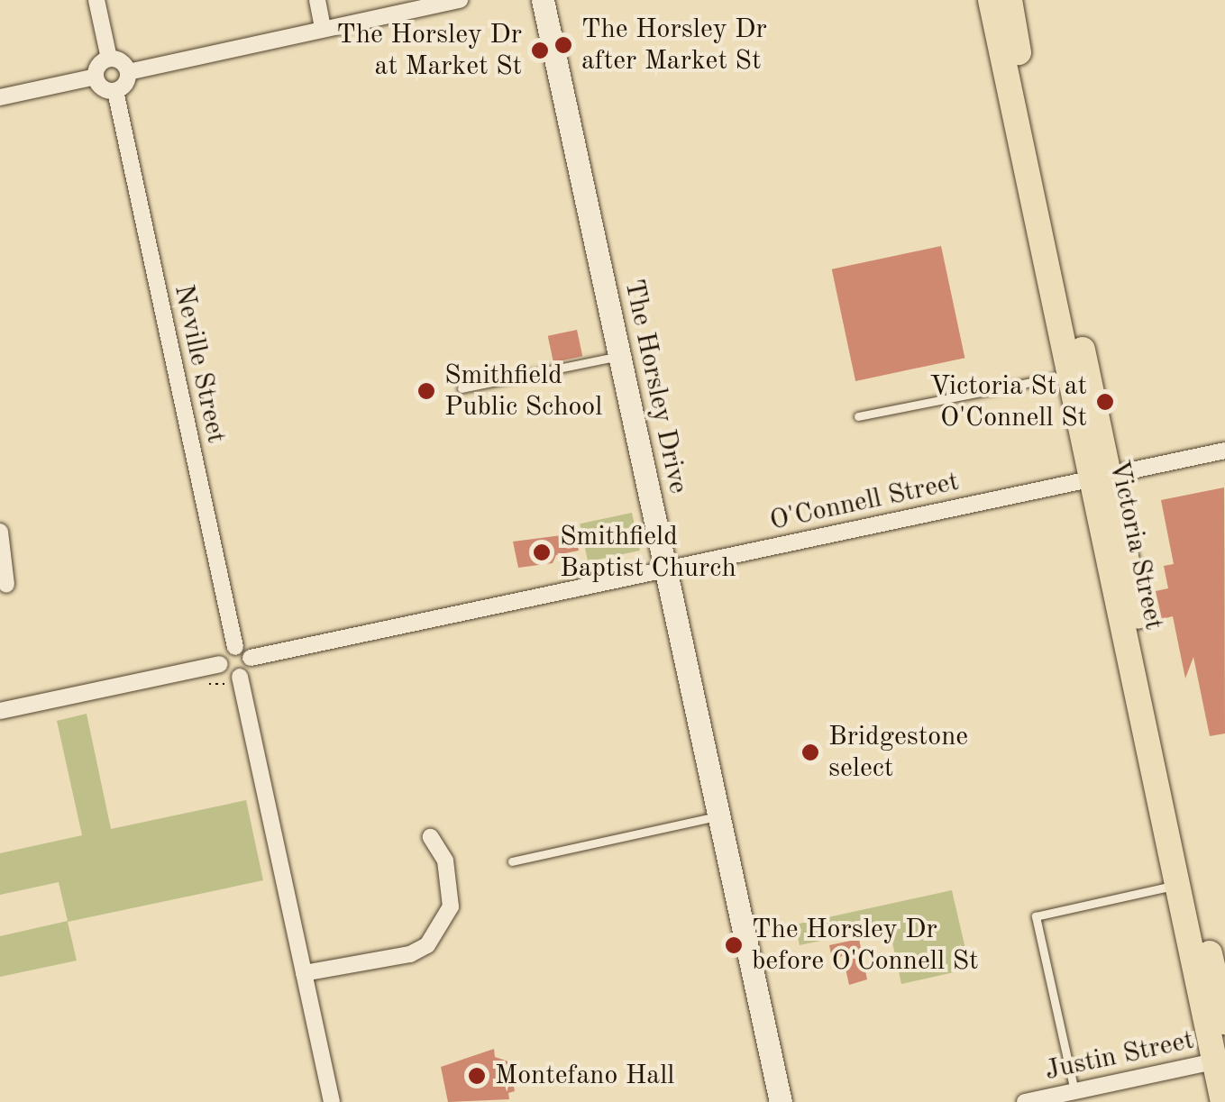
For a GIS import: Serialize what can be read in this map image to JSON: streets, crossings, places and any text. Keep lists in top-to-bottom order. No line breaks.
{"streets":{"main road":["The Horsley Drive","Victoria Street"],"street":["Neville Street","O'Connell Street","Justin Street"]},"crossings":[["Neville Street","O'Connell Street"],["The Horsley Drive","O'Connell Street"],["O'Connell Street","Victoria Street"],["Victoria Street","Justin Street"]],"places":["The Horsley Dr after Market St","The Horsley Dr at Market St","Smithfield Public School","Victoria St at O'Connell St","Smithfield Baptist Church","Bridgestone select","The Horsley Dr before O'Connell St","Montefano Hall"]}
